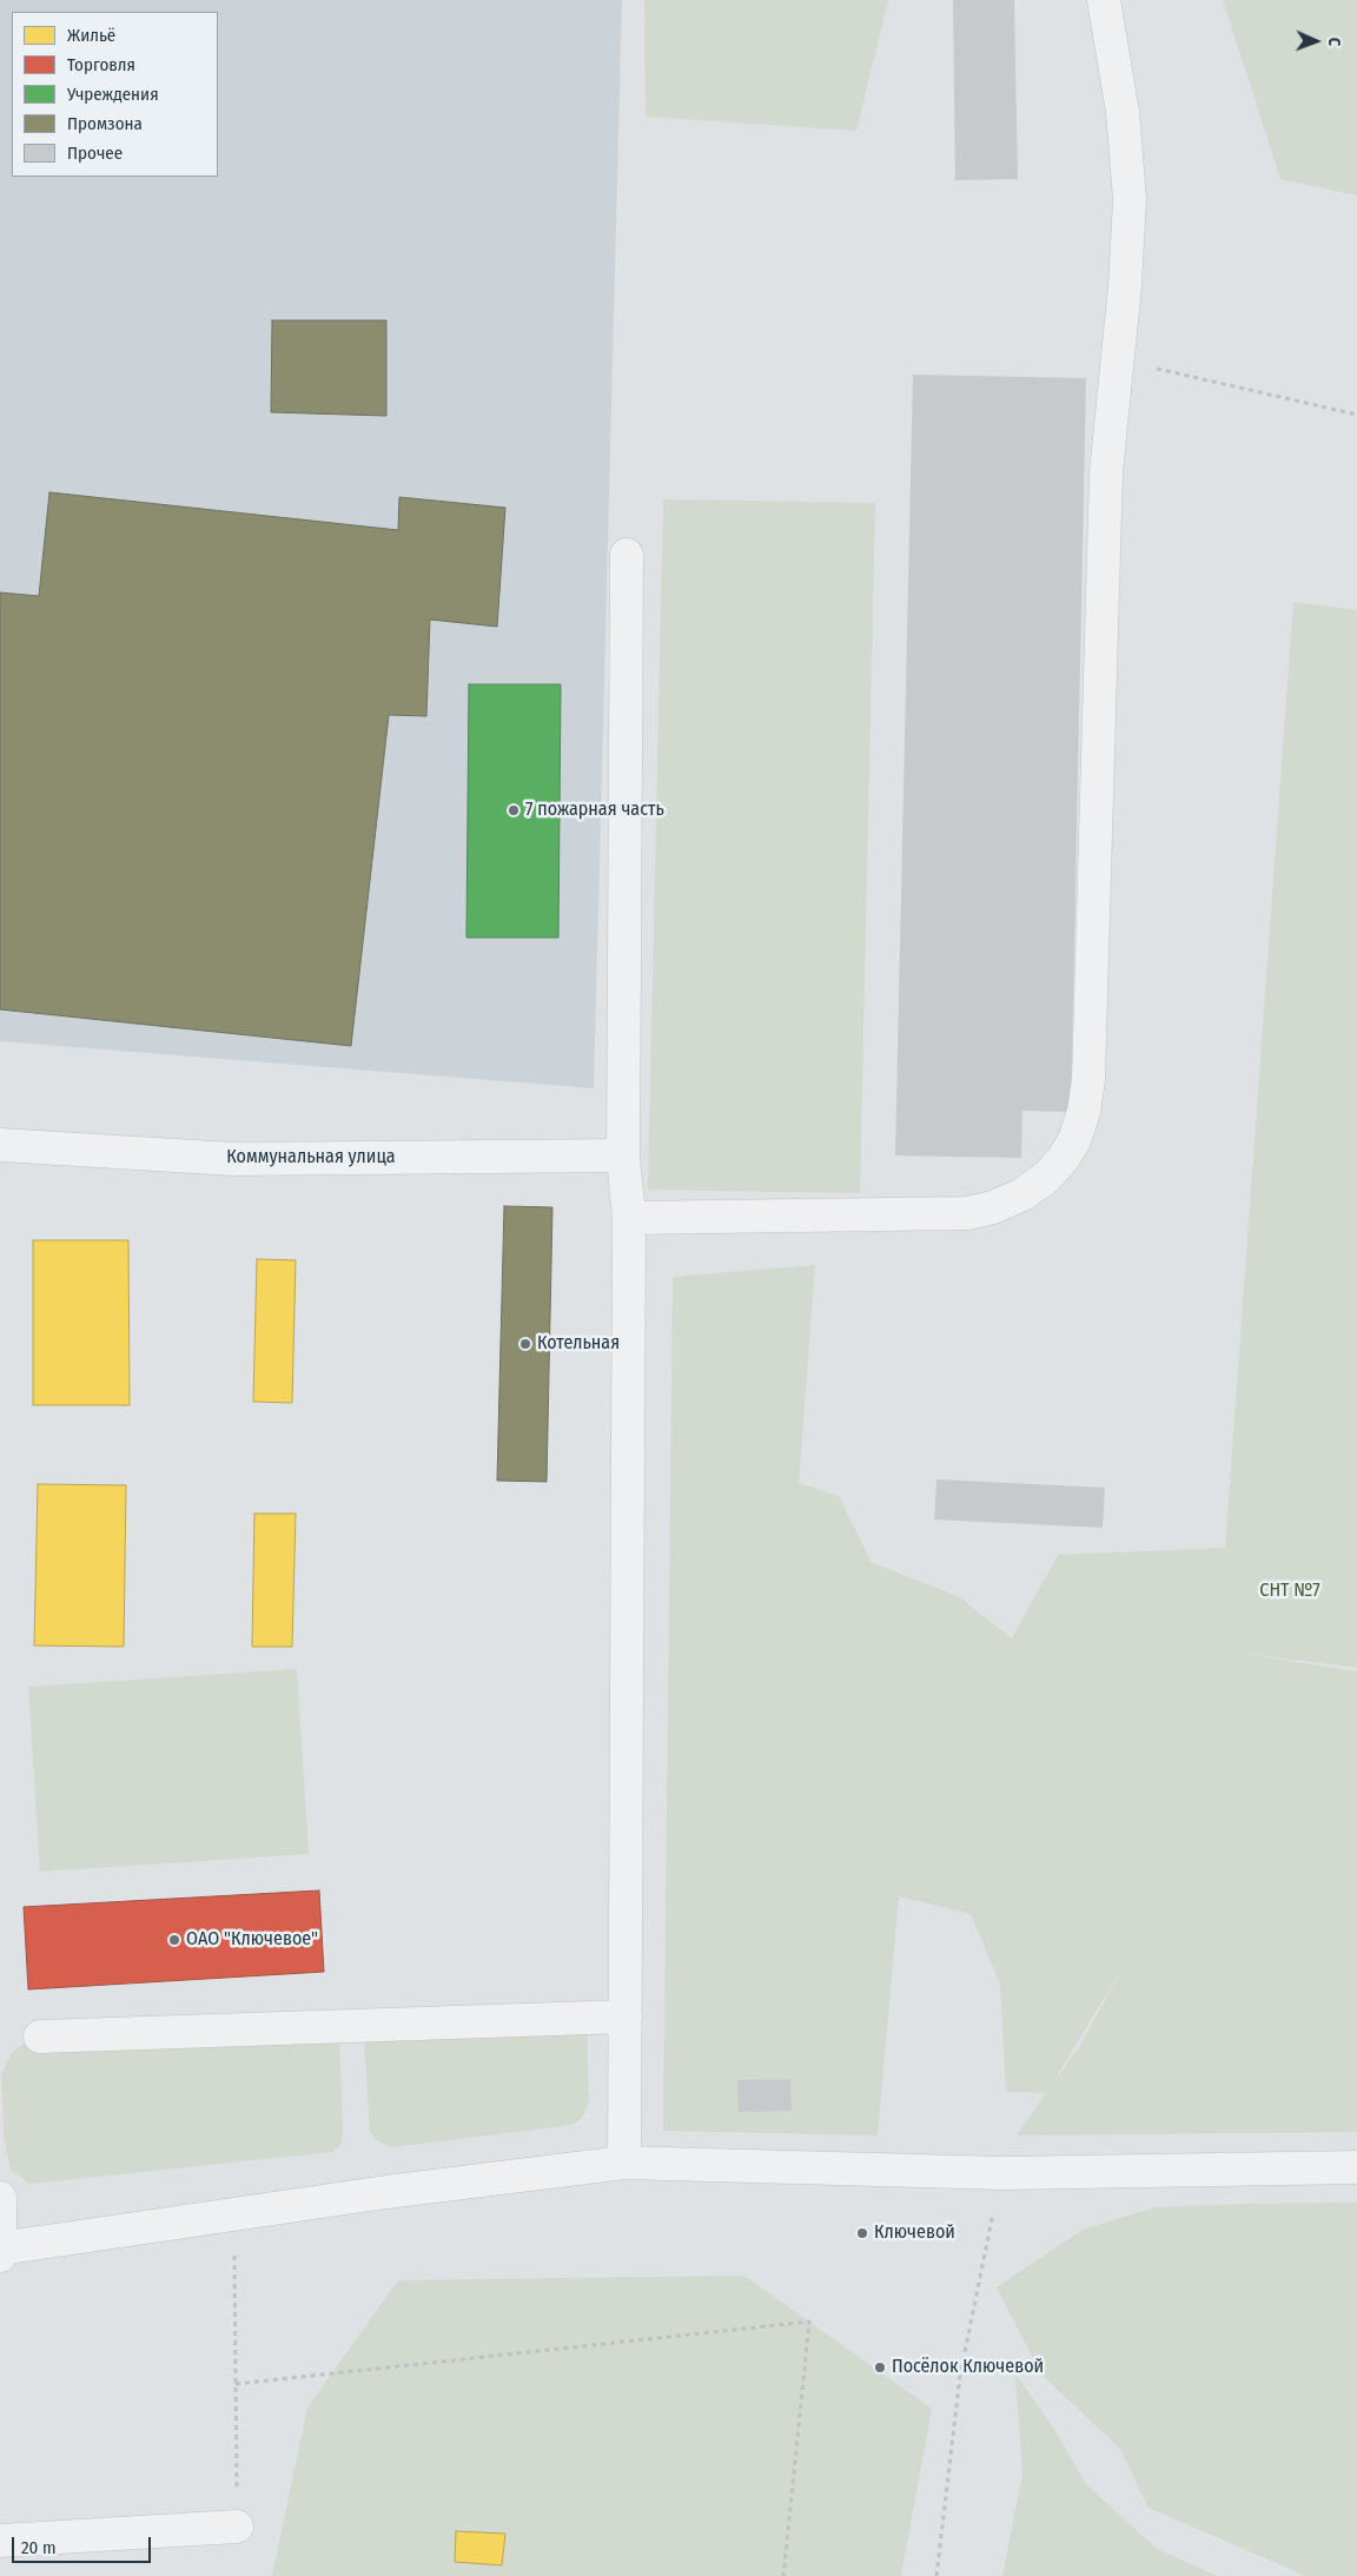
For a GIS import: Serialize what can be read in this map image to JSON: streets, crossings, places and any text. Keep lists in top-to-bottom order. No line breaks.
{"streets":{"street":["Коммунальная улица"]},"parks":["СНТ №7"],"places":["7 пожарная часть","Котельная","ОАО \"Ключевое\"","Ключевой","Посёлок Ключевой"],"legend":["Жильё","Торговля","Учреждения","Промзона","Прочее"],"scale_bar":"20 m","north":"right"}
